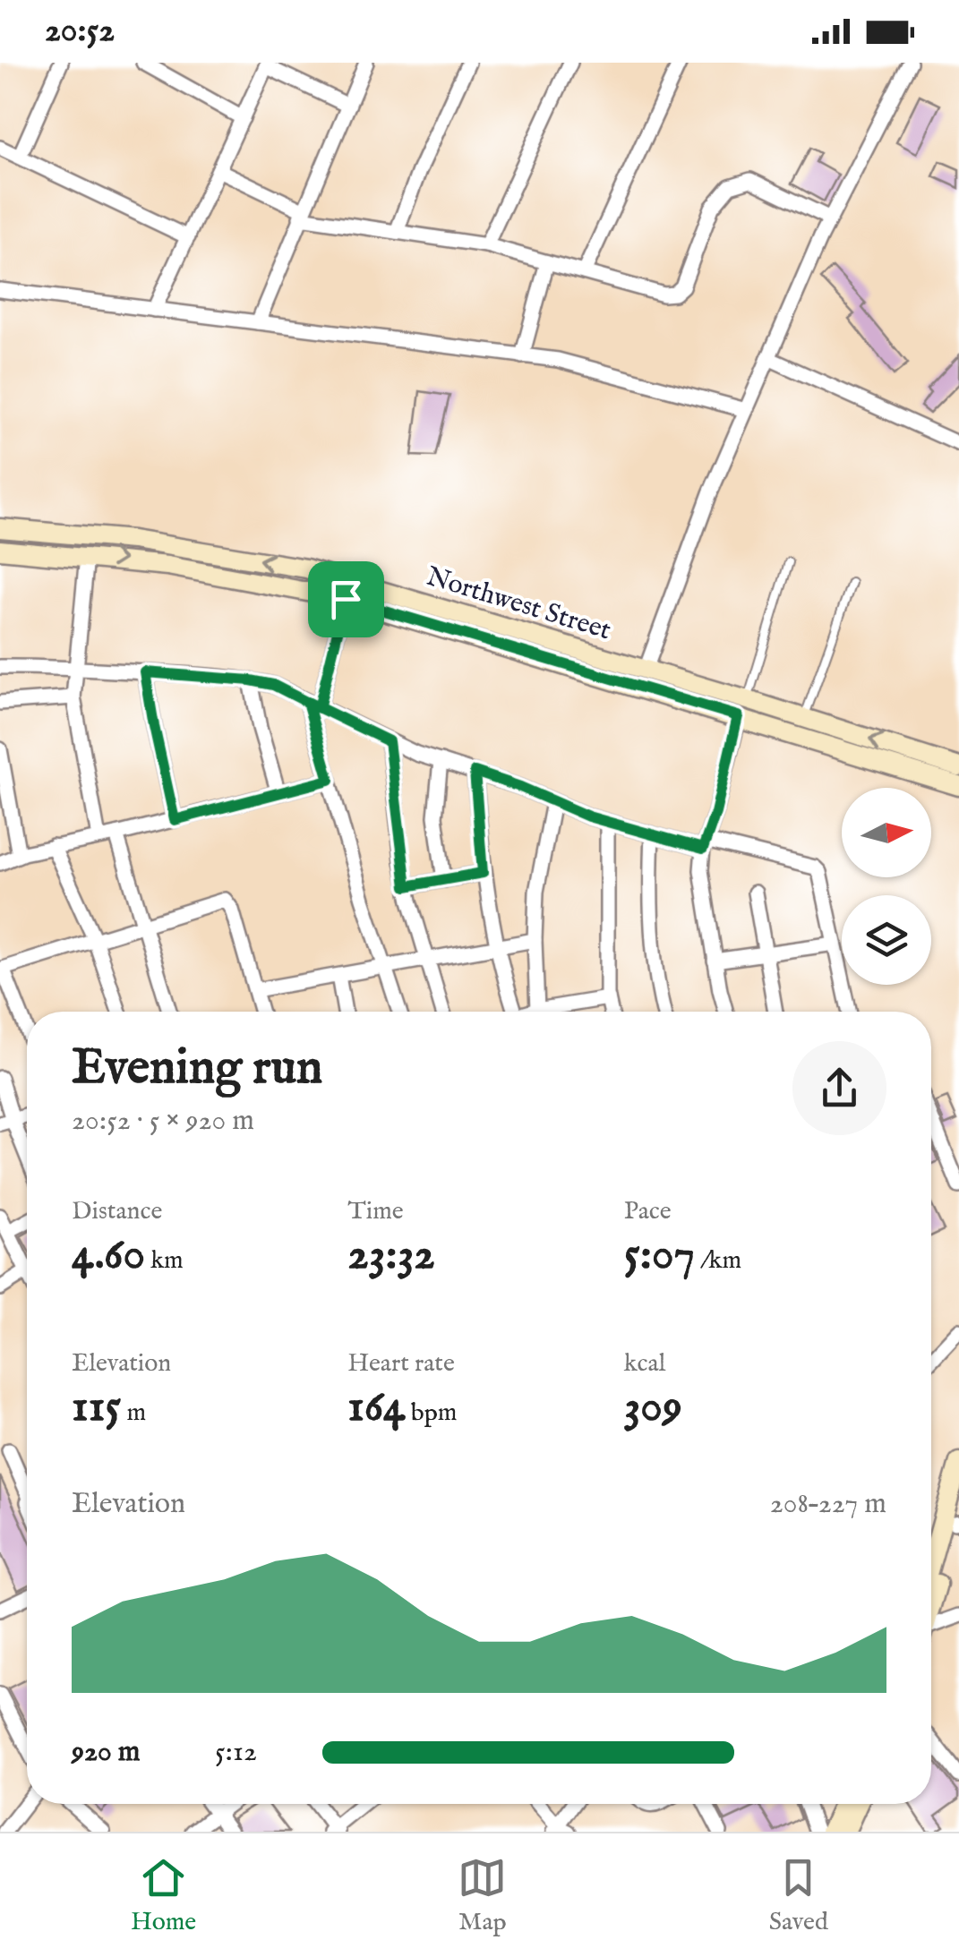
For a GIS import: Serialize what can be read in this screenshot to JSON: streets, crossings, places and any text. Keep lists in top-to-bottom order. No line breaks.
{"streets":{"main road":["Northwest Street"]},"north":"right","page":{"status":"20:52","heading":["Evening run","20:52 · 5 × 920 m"],"stats":[["Distance","4.60 km"],["Time","23:32"],["Pace","5:07 /km"],["Elevation","115 m"],["Heart rate","164 bpm"],["kcal","309"]],"chart":["Elevation","208–227 m"],"list":[{"name":"920 m","note":"5:12"}],"tabs":["Home","Map","Saved"]}}
